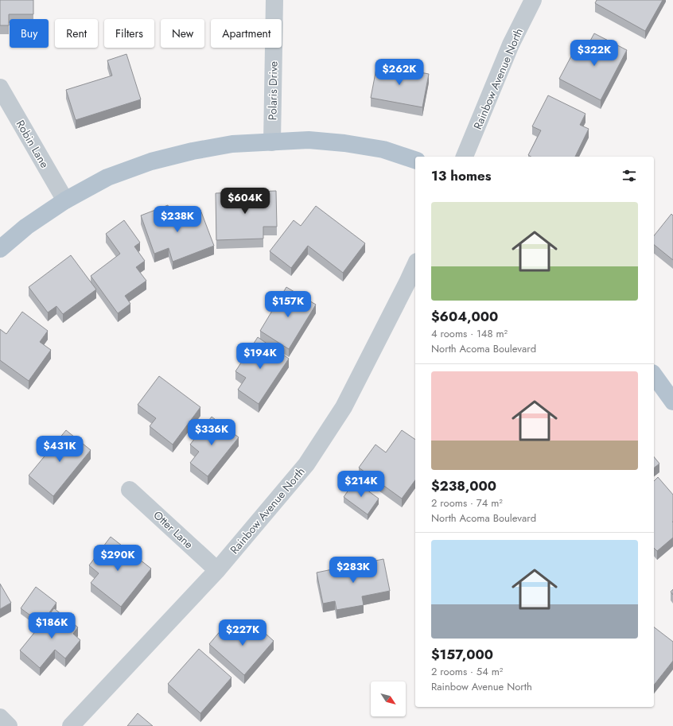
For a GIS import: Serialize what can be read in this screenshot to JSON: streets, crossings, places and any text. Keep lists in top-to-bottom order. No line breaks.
{"streets":{"street":["Rainbow Avenue North","Polaris Drive","Robin Lane","Otter Lane"]},"crossings":[["Rainbow Avenue North","Otter Lane"]],"north":"bottom right","page":{"chip":["Buy","Rent","Filters","New","Apartment"],"price":["$322K","$262K","$604K","$238K","$157K","$194K","$336K","$431K","$214K","$290K","$283K","$186K","$227K"],"heading":"13 homes","list":[{"name":"$604,000","note":"4 rooms · 148 m² · North Acoma Boulevard"},{"name":"$238,000","note":"2 rooms · 74 m² · North Acoma Boulevard"},{"name":"$157,000","note":"2 rooms · 54 m² · Rainbow Avenue North"}]}}
